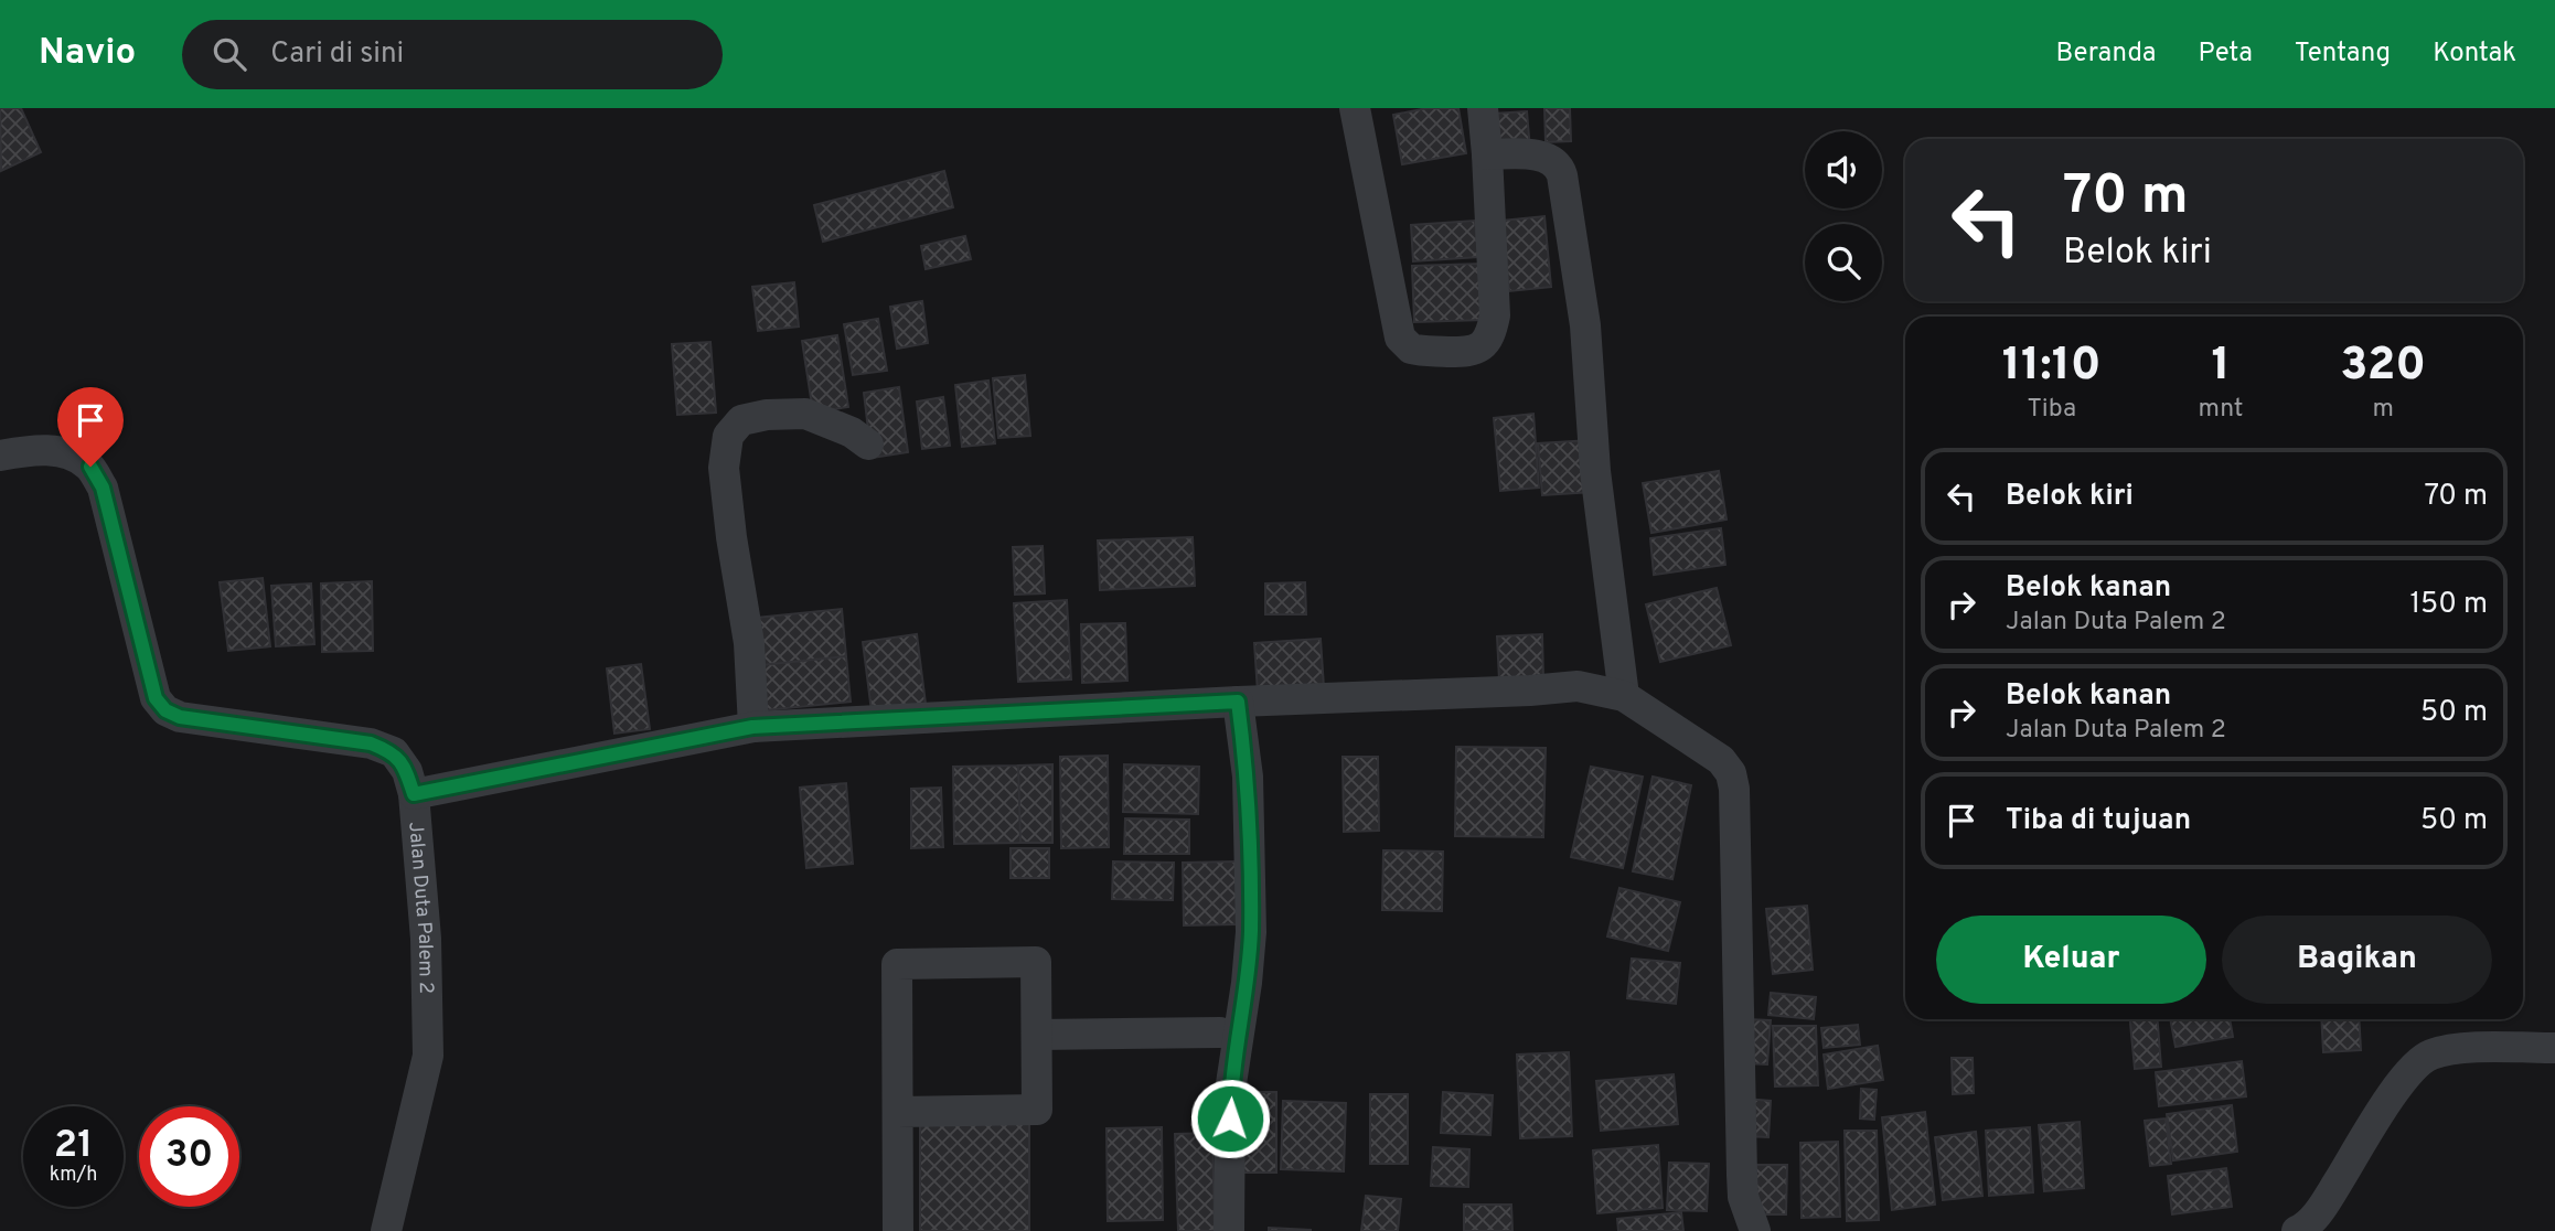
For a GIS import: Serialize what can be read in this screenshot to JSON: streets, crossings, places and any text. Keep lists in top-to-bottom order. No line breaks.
{"streets":{"street":["Jalan Duta Palem 2"]},"page":{"header":"Navio","search":"Cari di sini","nav":["Beranda","Peta","Tentang","Kontak"],"turn":["70 m","Belok kiri"],"eta":["11:10","Tiba","1","mnt","320","m"],"list":[{"name":"Belok kiri","value":"70 m"},{"name":"Belok kanan","note":"Jalan Duta Palem 2","value":"150 m"},{"name":"Belok kanan","note":"Jalan Duta Palem 2","value":"50 m"},{"name":"Tiba di tujuan","value":"50 m"}],"buttons":["Keluar","Bagikan"],"speed":"21 km/h","limit":"30"}}
